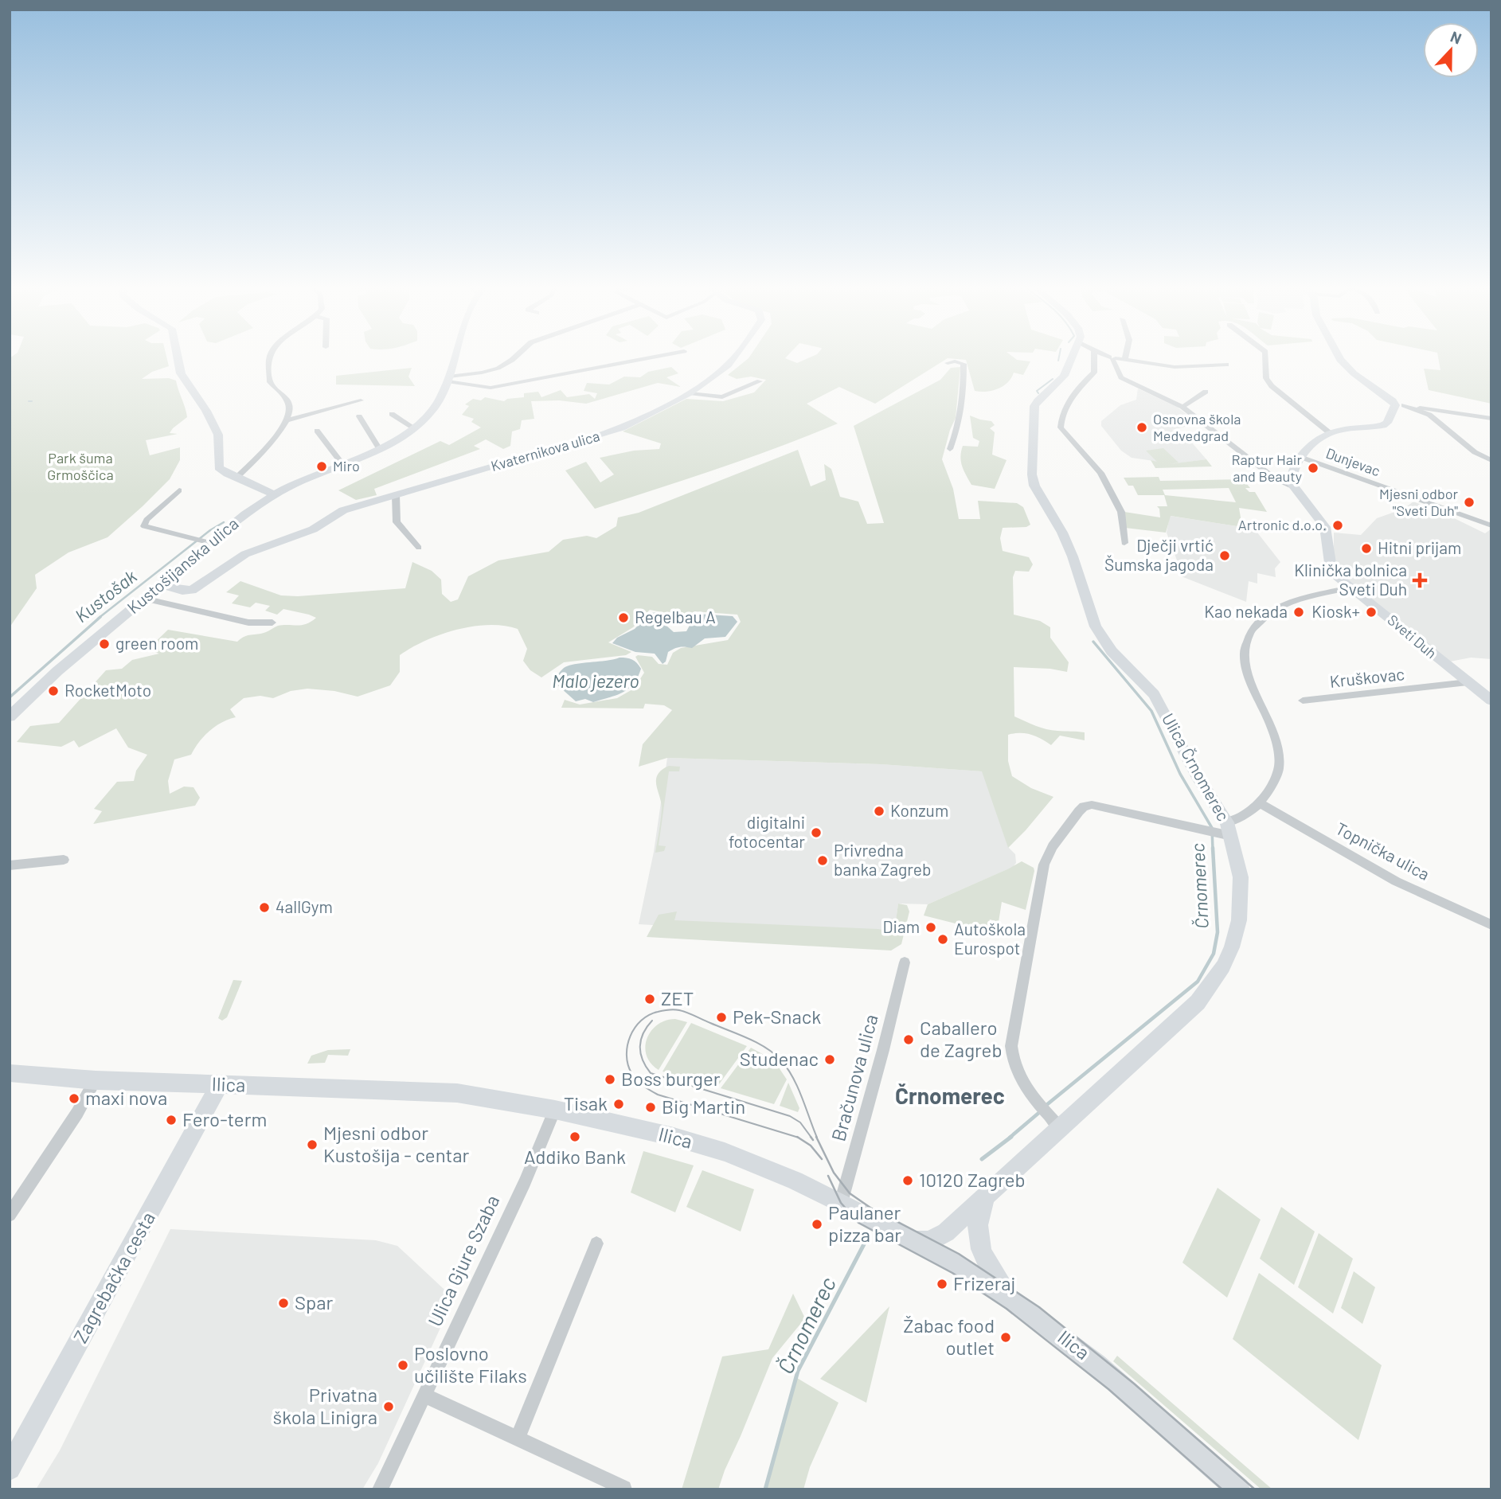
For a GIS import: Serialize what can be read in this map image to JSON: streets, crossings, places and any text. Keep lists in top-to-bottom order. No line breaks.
{"streets":{"street":["Kvaternikova ulica","Dunjevac","Kustošijanska ulica","Sveti Duh","Kruškovac","Ulica Črnomerec","Topnička ulica","Bračunova ulica","Ilica","Ulica Gjure Szaba","Zagrebačka cesta"]},"crossings":[["Kvaternikova ulica","Kustošijanska ulica"],["Sveti Duh","Kruškovac"],["Ulica Črnomerec","Ilica"],["Bračunova ulica","Ilica"],["Ilica","Ulica Gjure Szaba"],["Ilica","Zagrebačka cesta"]],"districts":["Črnomerec"],"water":["Kustošak","Malo jezero","Črnomerec"],"parks":["Park šuma Grmoščica"],"places":{"other":["Osnovna škola Medvedgrad","Miro","Raptur Hair and Beauty","Mjesni odbor \"Sveti Duh\"","Artronic d.o.o.","Hitni prijam","Dječji vrtić Šumska jagoda","Kao nekada","Kiosk+","Regelbau A","green room","RocketMoto","Konzum","digitalni fotocentar","Privredna banka Zagreb","4allGym","Diam","Autoškola Eurospot","ZET","Pek-Snack","Caballero de Zagreb","Studenac","Boss burger","maxi nova","Tisak","Big Martin","Fero-term","Addiko Bank","Mjesni odbor Kustošija - centar","10120 Zagreb","Paulaner pizza bar","Frizeraj","Spar","Žabac food outlet","Poslovno učilište Filaks","Privatna škola Linigra"],"health":["Klinička bolnica Sveti Duh"]},"north":"top"}
